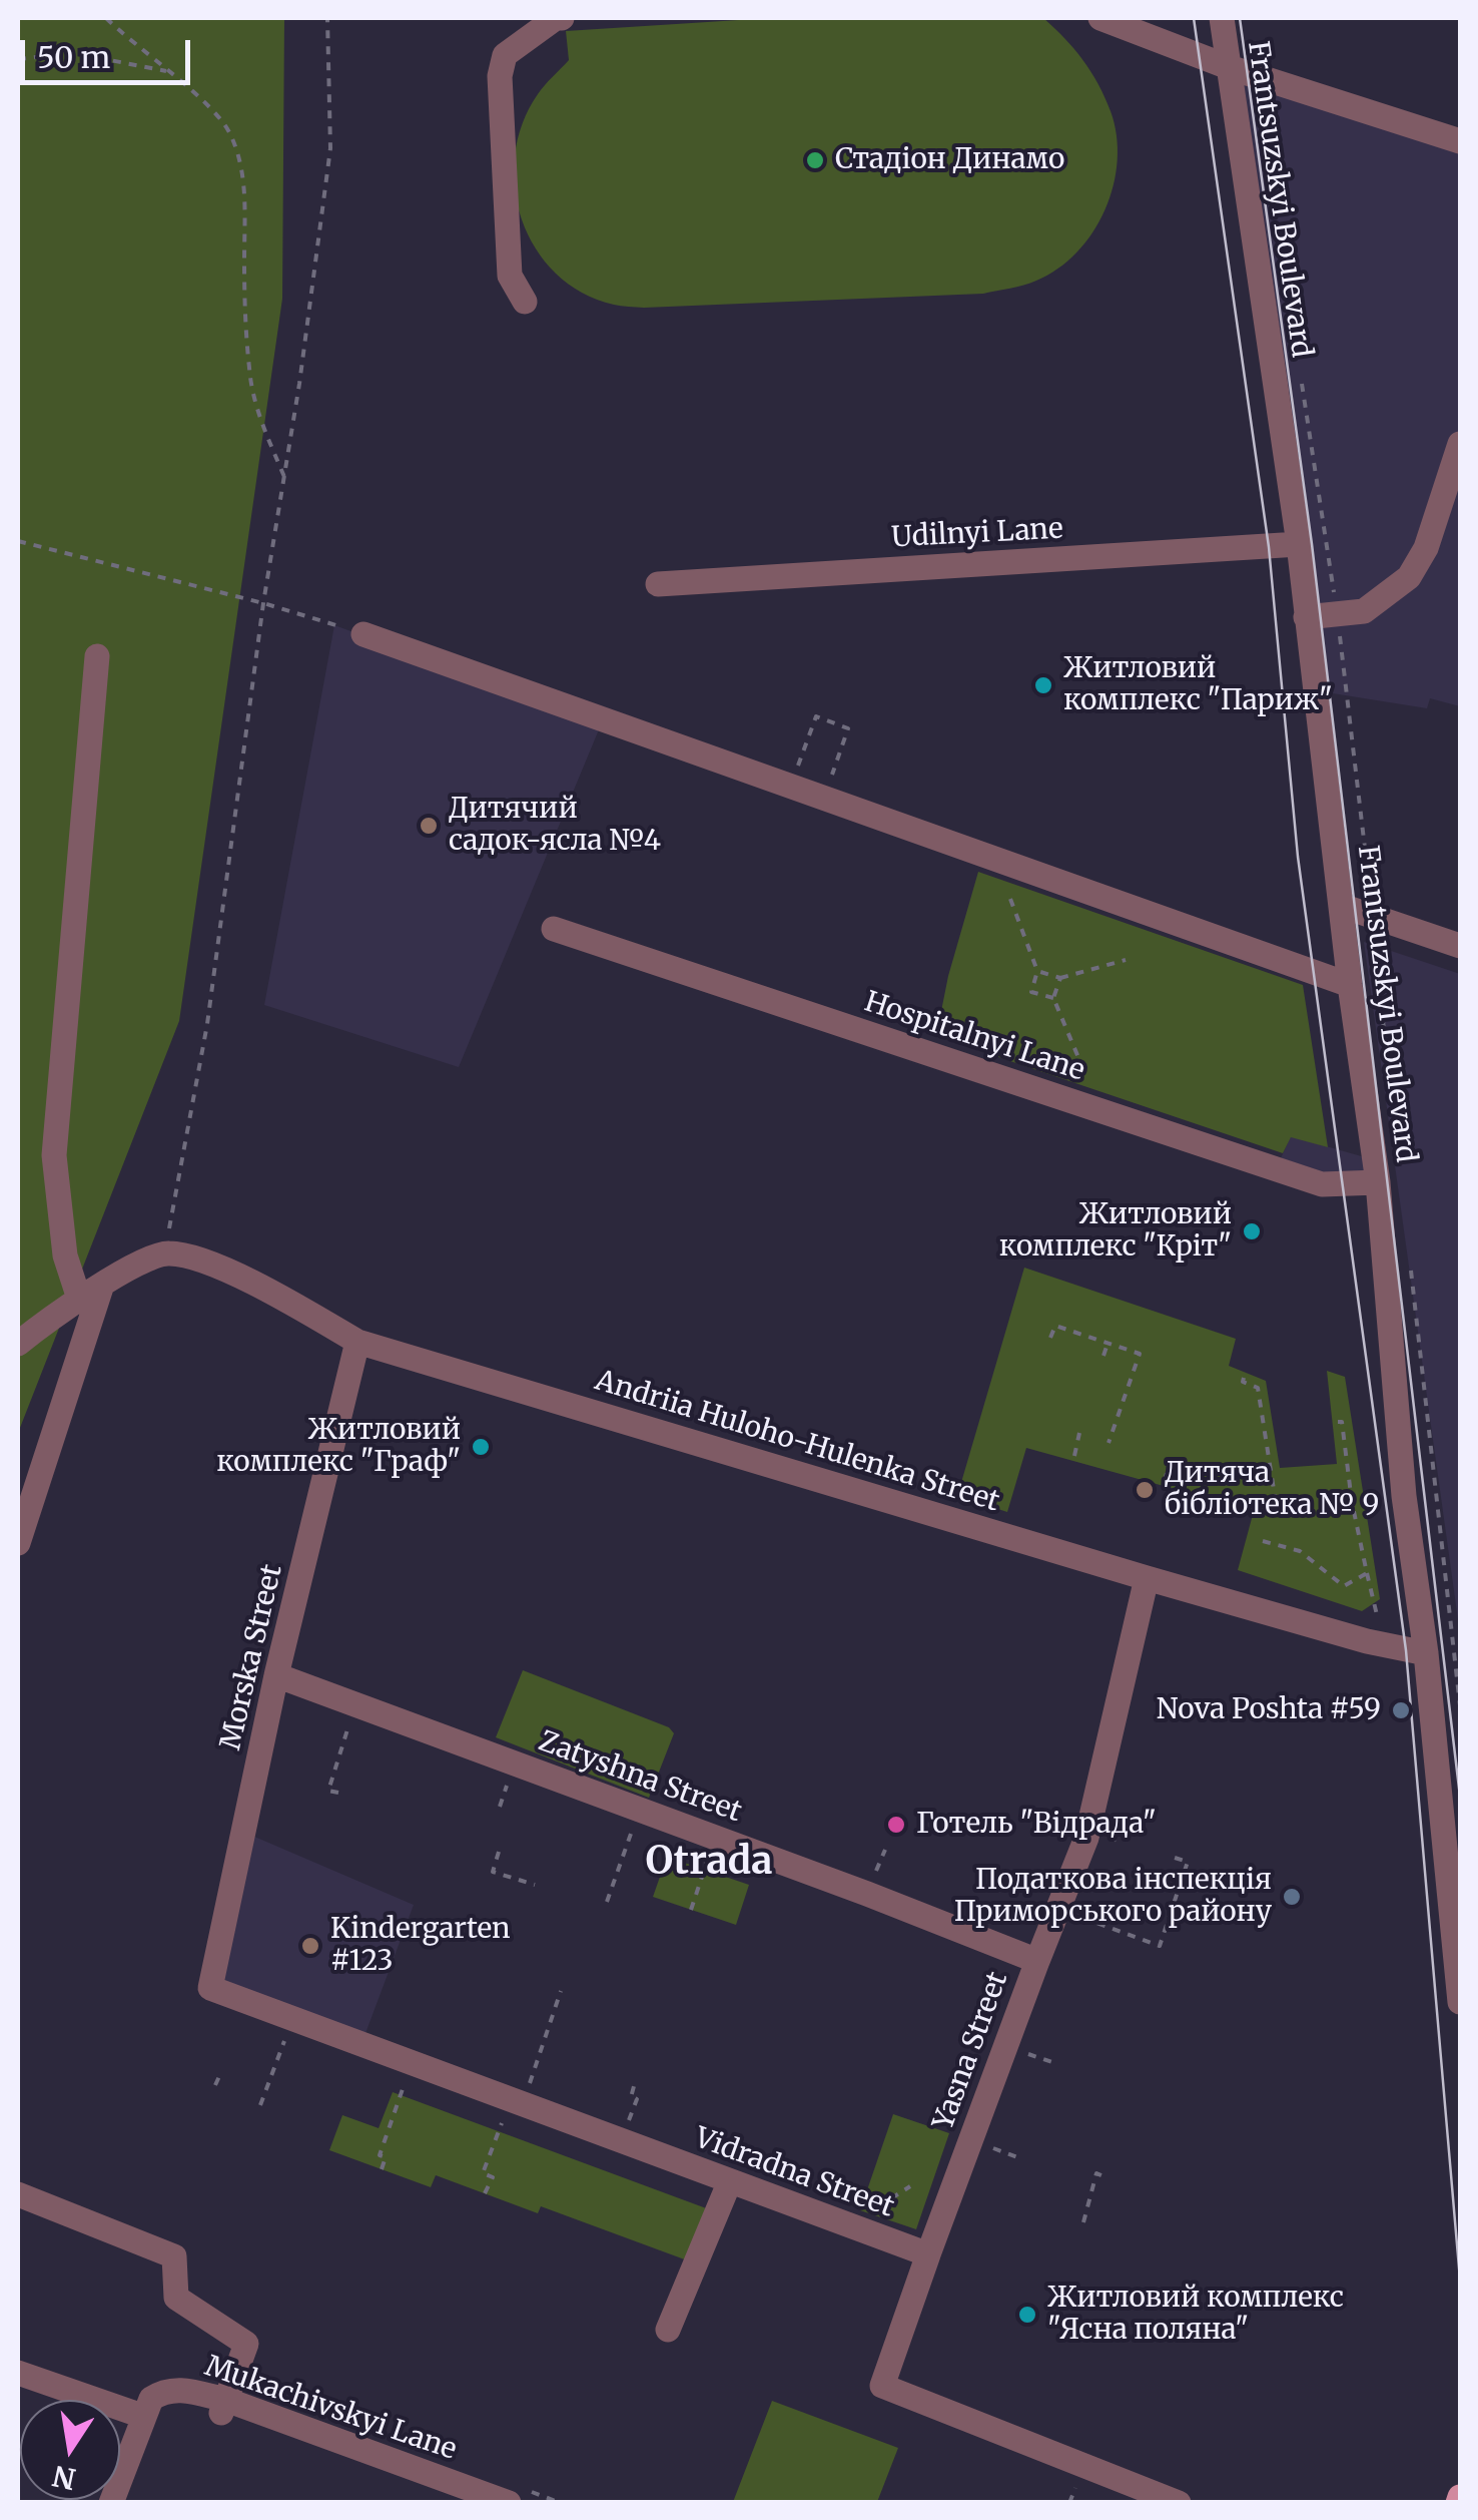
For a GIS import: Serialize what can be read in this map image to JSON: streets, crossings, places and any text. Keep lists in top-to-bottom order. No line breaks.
{"streets":{"street":["Frantsuzskyi Boulevard","Udilnyi Lane","Hospitalnyi Lane","Andriia Huloho-Hulenka Street","Morska Street","Zatyshna Street","Yasna Street","Vidradna Street","Mukachivskyi Lane"]},"crossings":[["Frantsuzskyi Boulevard","Udilnyi Lane"],["Frantsuzskyi Boulevard","Hospitalnyi Lane"],["Frantsuzskyi Boulevard","Andriia Huloho-Hulenka Street"],["Andriia Huloho-Hulenka Street","Morska Street"],["Andriia Huloho-Hulenka Street","Yasna Street"],["Morska Street","Zatyshna Street"],["Morska Street","Vidradna Street"],["Zatyshna Street","Yasna Street"],["Yasna Street","Vidradna Street"]],"districts":["Otrada"],"places":["Стадіон Динамо","Житловий комплекс \"Париж\"","Дитячий садок-ясла №4","Житловий комплекс \"Кріт\"","Житловий комплекс \"Граф\"","Дитяча бібліотека № 9","Nova Poshta #59","Готель \"Відрада\"","Податкова інспекція Приморського району","Kindergarten #123","Житловий комплекс \"Ясна поляна\""],"scale_bar":"50 m","north":"bottom"}
